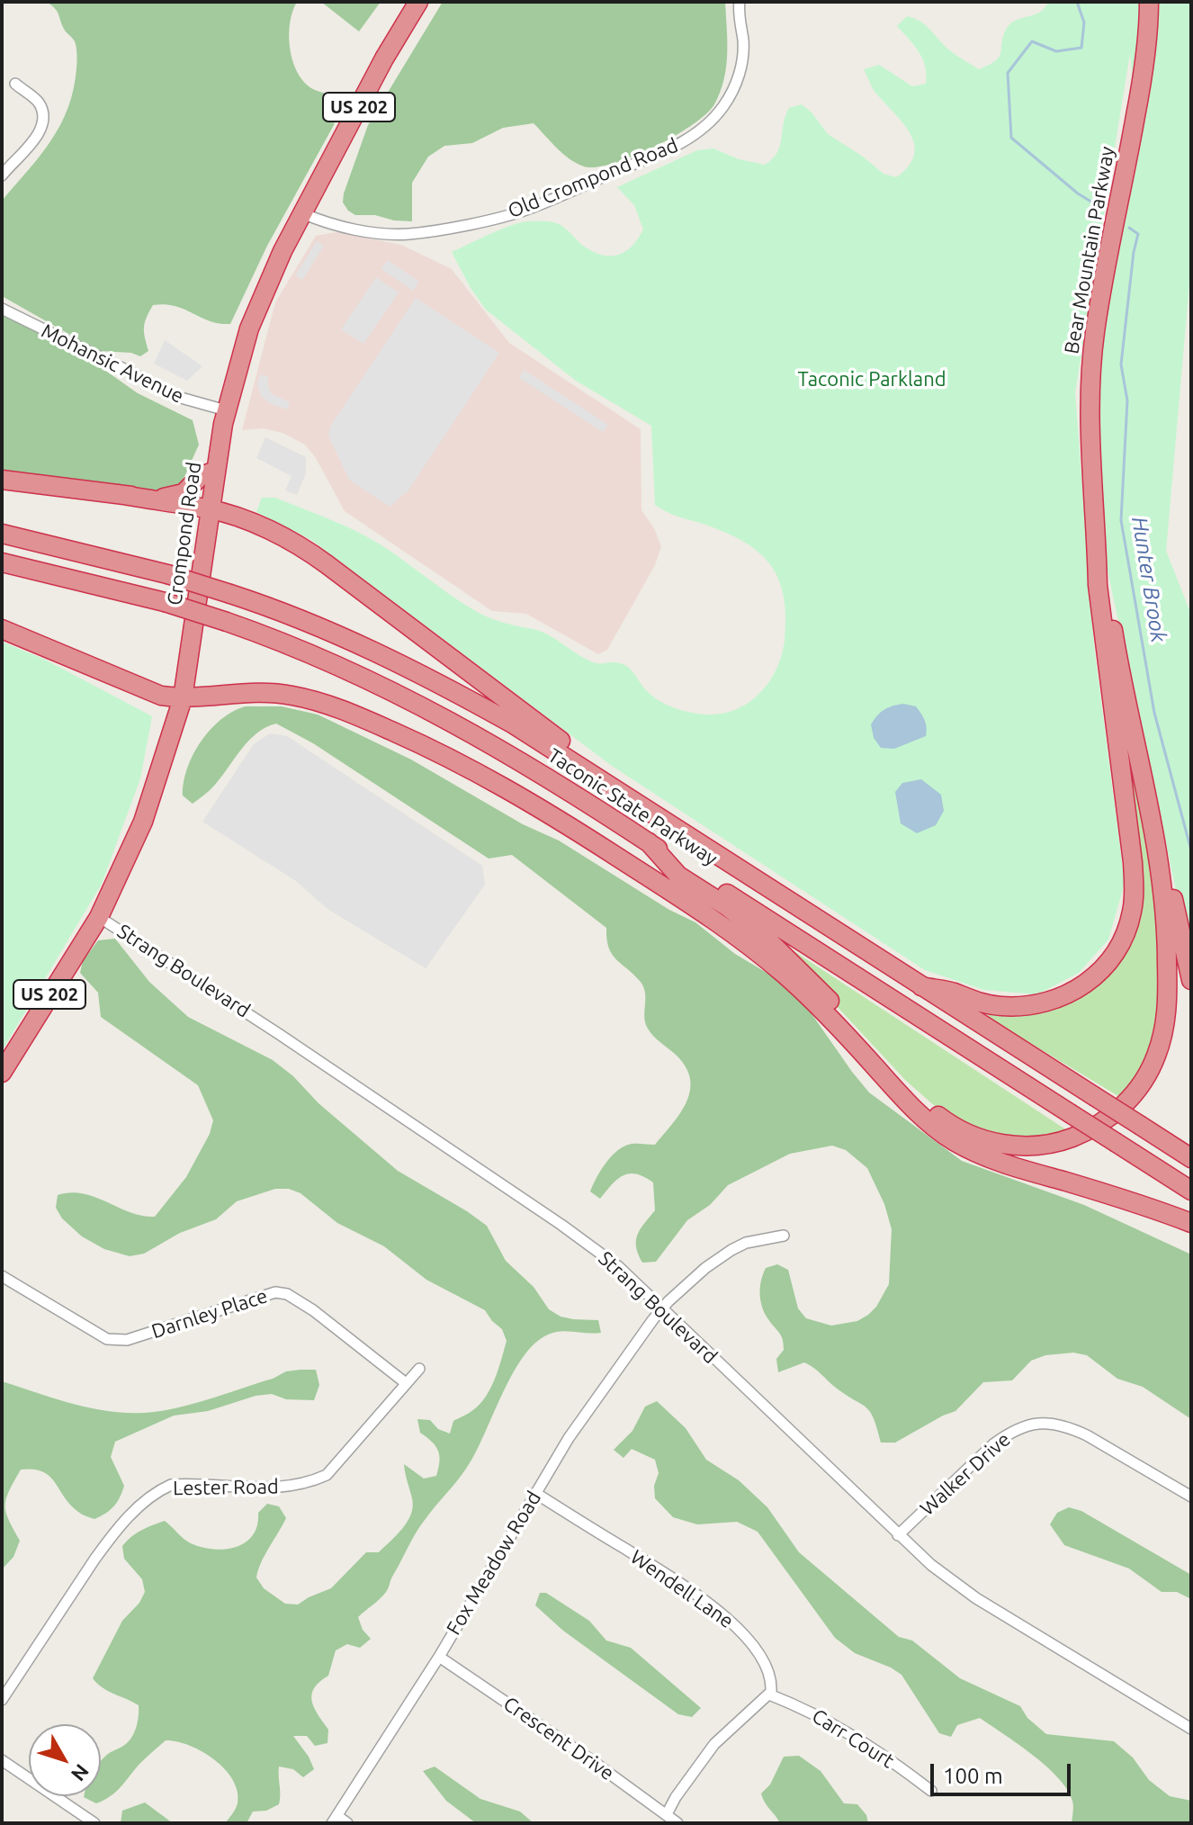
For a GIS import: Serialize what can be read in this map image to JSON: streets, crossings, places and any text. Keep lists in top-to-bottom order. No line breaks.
{"streets":{"highway":["US 202","Bear Mountain Parkway","Crompond Road","Taconic State Parkway"],"street":["Old Crompond Road","Mohansic Avenue","Strang Boulevard","Darnley Place","Walker Drive","Lester Road","Fox Meadow Road","Wendell Lane","Crescent Drive","Carr Court"]},"crossings":[["Old Crompond Road","Crompond Road"],["Mohansic Avenue","Crompond Road"],["Crompond Road","Strang Boulevard"],["Strang Boulevard","Walker Drive"],["Strang Boulevard","Fox Meadow Road"],["Darnley Place","Lester Road"],["Fox Meadow Road","Wendell Lane"],["Fox Meadow Road","Crescent Drive"],["Wendell Lane","Carr Court"]],"water":["Hunter Brook"],"parks":["Taconic Parkland"],"scale_bar":"100 m","north":"bottom right"}
